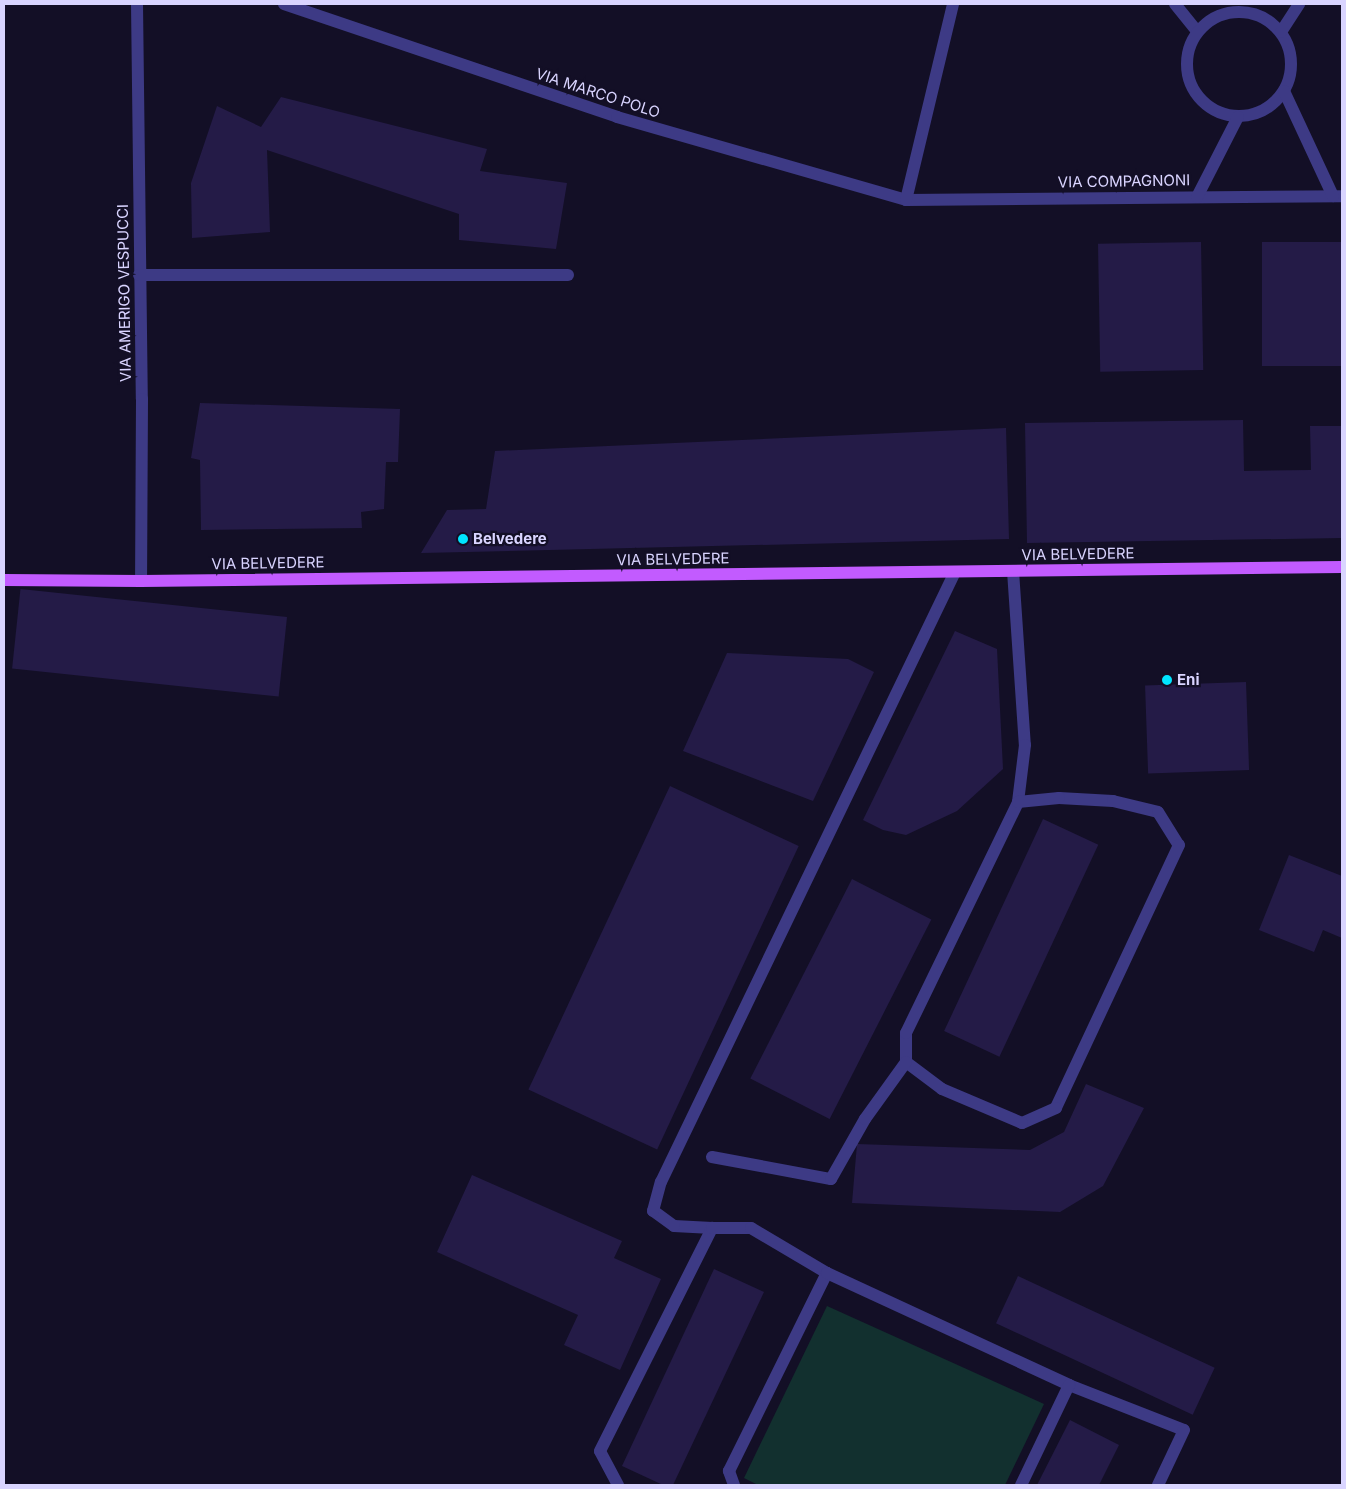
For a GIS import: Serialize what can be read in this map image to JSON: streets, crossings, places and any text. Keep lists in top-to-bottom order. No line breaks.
{"streets":{"main road":["VIA BELVEDERE"],"street":["VIA MARCO POLO","VIA COMPAGNONI","VIA AMERIGO VESPUCCI"]},"crossings":[["VIA MARCO POLO","VIA COMPAGNONI"],["VIA AMERIGO VESPUCCI","VIA BELVEDERE"]],"places":["Belvedere","Eni"]}
